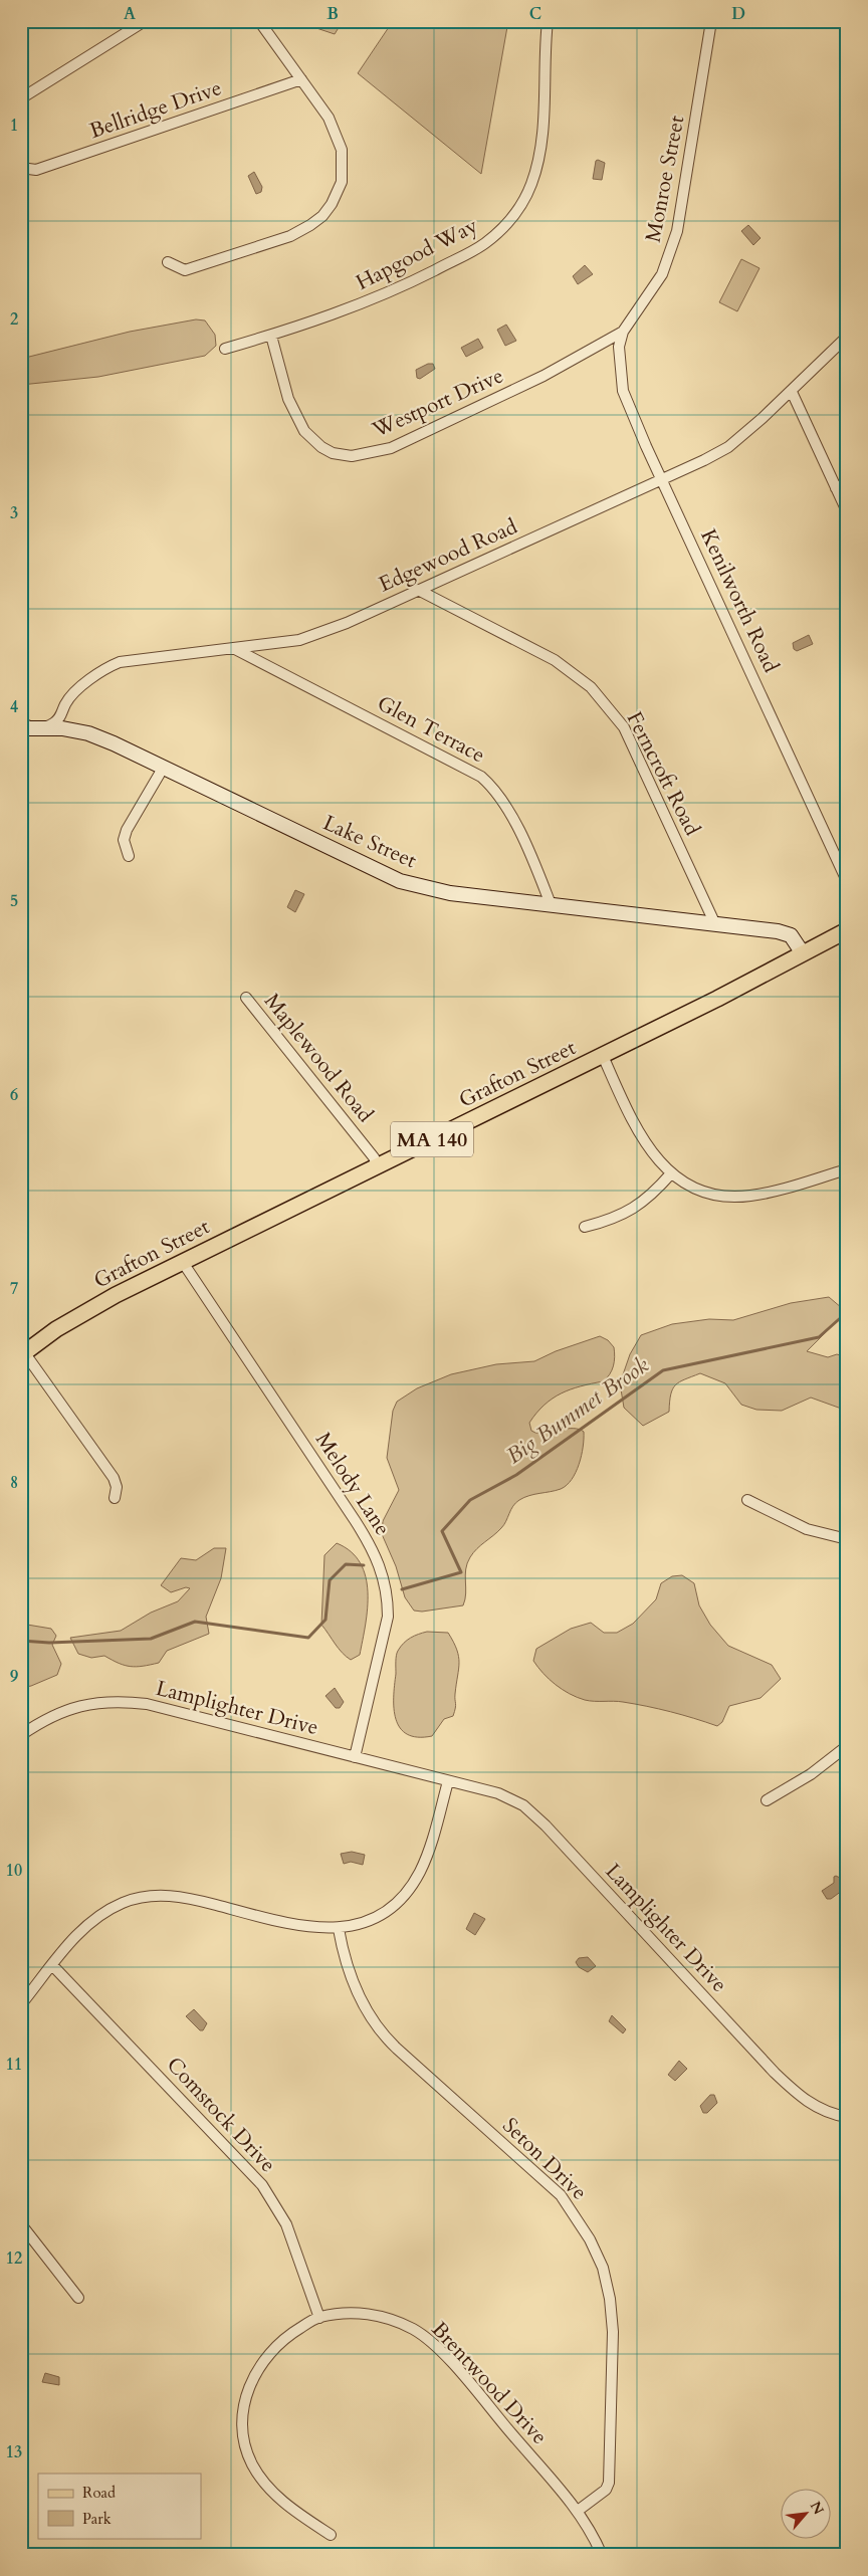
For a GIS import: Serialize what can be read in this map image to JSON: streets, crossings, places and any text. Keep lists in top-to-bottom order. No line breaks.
{"streets":{"main road":["Grafton Street","MA 140"],"street":["Bellridge Drive","Monroe Street","Hapgood Way","Westport Drive","Edgewood Road","Kenilworth Road","Glen Terrace","Ferncroft Road","Lake Street","Maplewood Road","Melody Lane","Lamplighter Drive","Comstock Drive","Seton Drive","Brentwood Drive"]},"crossings":[["Monroe Street","Westport Drive"],["Monroe Street","Kenilworth Road"],["Hapgood Way","Westport Drive"],["Westport Drive","Kenilworth Road"],["Edgewood Road","Kenilworth Road"],["Edgewood Road","Glen Terrace"],["Edgewood Road","Ferncroft Road"],["Edgewood Road","Lake Street"],["Glen Terrace","Lake Street"],["Ferncroft Road","Lake Street"],["Lake Street","Grafton Street"],["Maplewood Road","Grafton Street"],["Grafton Street","Melody Lane"],["Melody Lane","Lamplighter Drive"],["Comstock Drive","Brentwood Drive"],["Seton Drive","Brentwood Drive"]],"water":["Big Bummet Brook"],"legend":["Road","Park"],"north":"top right","grid":{"columns":["A","B","C","D"],"rows":["1","2","3","4","5","6","7","8","9","10","11","12","13"]}}
